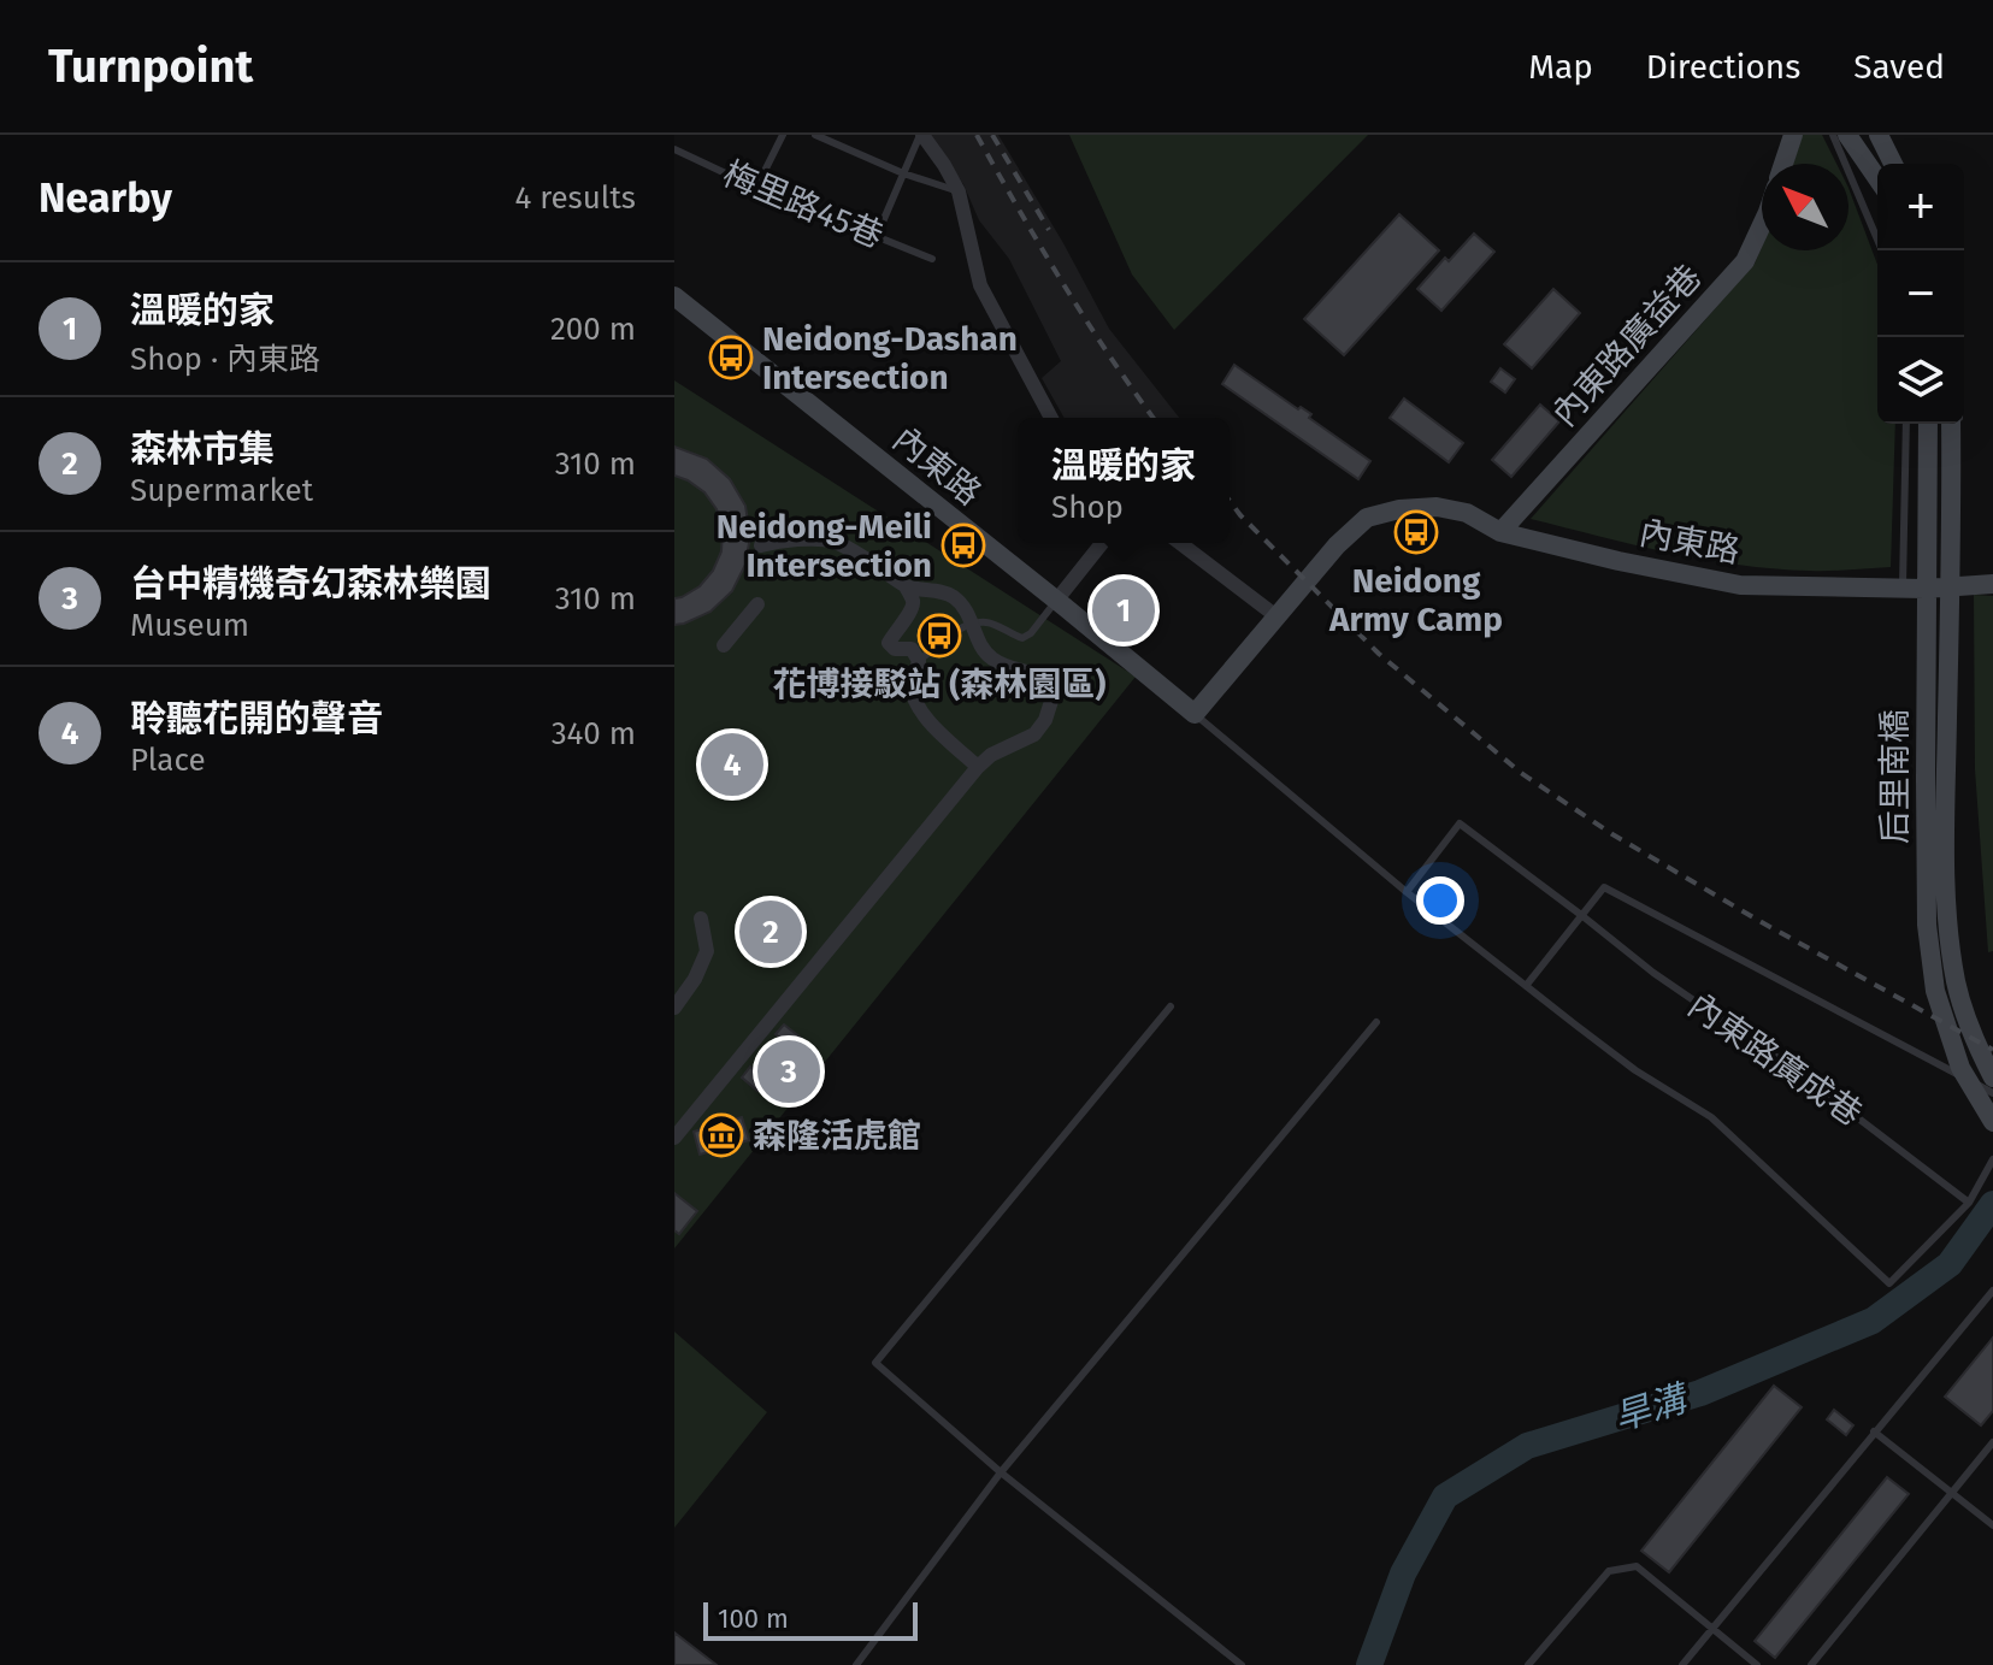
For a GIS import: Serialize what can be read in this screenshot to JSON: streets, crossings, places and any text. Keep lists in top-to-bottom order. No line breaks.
{"streets":{"street":["內東路廣益巷","內東路","后里南橋"],"lane":["梅里路45巷","內東路廣成巷"]},"crossings":[["內東路廣益巷","內東路"]],"water":["旱溝"],"places":{"bus stop":["Neidong-Dashan Intersection","Neidong Army Camp","Neidong-Meili Intersection","花博接駁站 (森林園區)"],"museum":["森隆活虎館"]},"scale_bar":"100 m","north":"top left","page":{"header":"Turnpoint","nav":["Map","Directions","Saved"],"heading":["Nearby","4 results"],"map_buttons":["+","−"],"list":[{"mark":"1","name":"溫暖的家","note":"Shop · 內東路","value":"200 m"},{"mark":"2","name":"森林市集","note":"Supermarket","value":"310 m"},{"mark":"3","name":"台中精機奇幻森林樂園","note":"Museum","value":"310 m"},{"mark":"4","name":"聆聽花開的聲音","note":"Place","value":"340 m"}],"popup":["溫暖的家","Shop"],"pins":["1","4","2","3"],"scale":"100 m"}}
